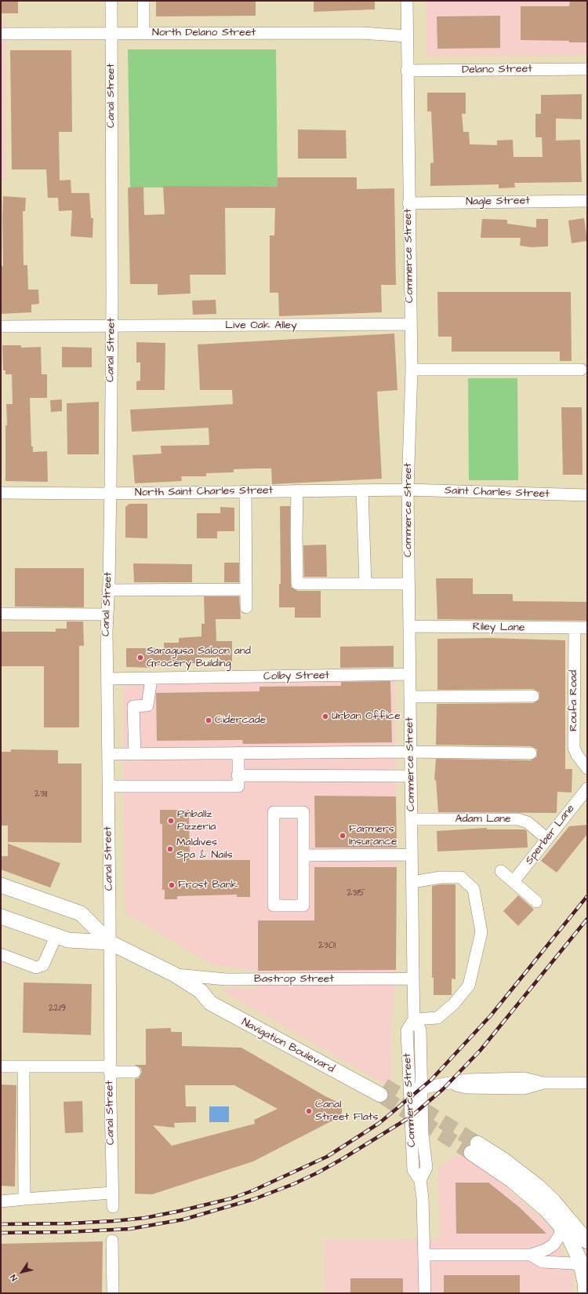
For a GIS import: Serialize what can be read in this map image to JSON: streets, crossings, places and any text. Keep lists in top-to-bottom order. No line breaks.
{"streets":{"main road":["Navigation Boulevard"],"street":["North Delano Street","Delano Street","Canal Street","Nagle Street","Commerce Street","Live Oak Alley","North Saint Charles Street","Saint Charles Street","Riley Lane","Colby Street","Roufa Road","Adam Lane","Sperber Lane","Bastrop Street"]},"crossings":[["North Delano Street","Canal Street"],["North Delano Street","Commerce Street"],["Delano Street","Commerce Street"],["Canal Street","Live Oak Alley"],["Canal Street","North Saint Charles Street"],["Canal Street","Colby Street"],["Canal Street","Navigation Boulevard"],["Nagle Street","Commerce Street"],["Commerce Street","Live Oak Alley"],["Commerce Street","North Saint Charles Street"],["Commerce Street","Saint Charles Street"],["Commerce Street","Riley Lane"],["Commerce Street","Colby Street"],["Commerce Street","Adam Lane"],["Commerce Street","Bastrop Street"],["North Saint Charles Street","Saint Charles Street"],["Riley Lane","Roufa Road"],["Adam Lane","Sperber Lane"],["Bastrop Street","Navigation Boulevard"]],"places":["Saragusa Saloon and Grocery Building","Urban Office","Cidercade","Pinballz Pizzeria","Farmers Insurance","Maldives Spa & Nails","Frost Bank","Canal Street Flats"],"house_numbers":["2311","2315","2301","2219"],"north":"bottom left"}
